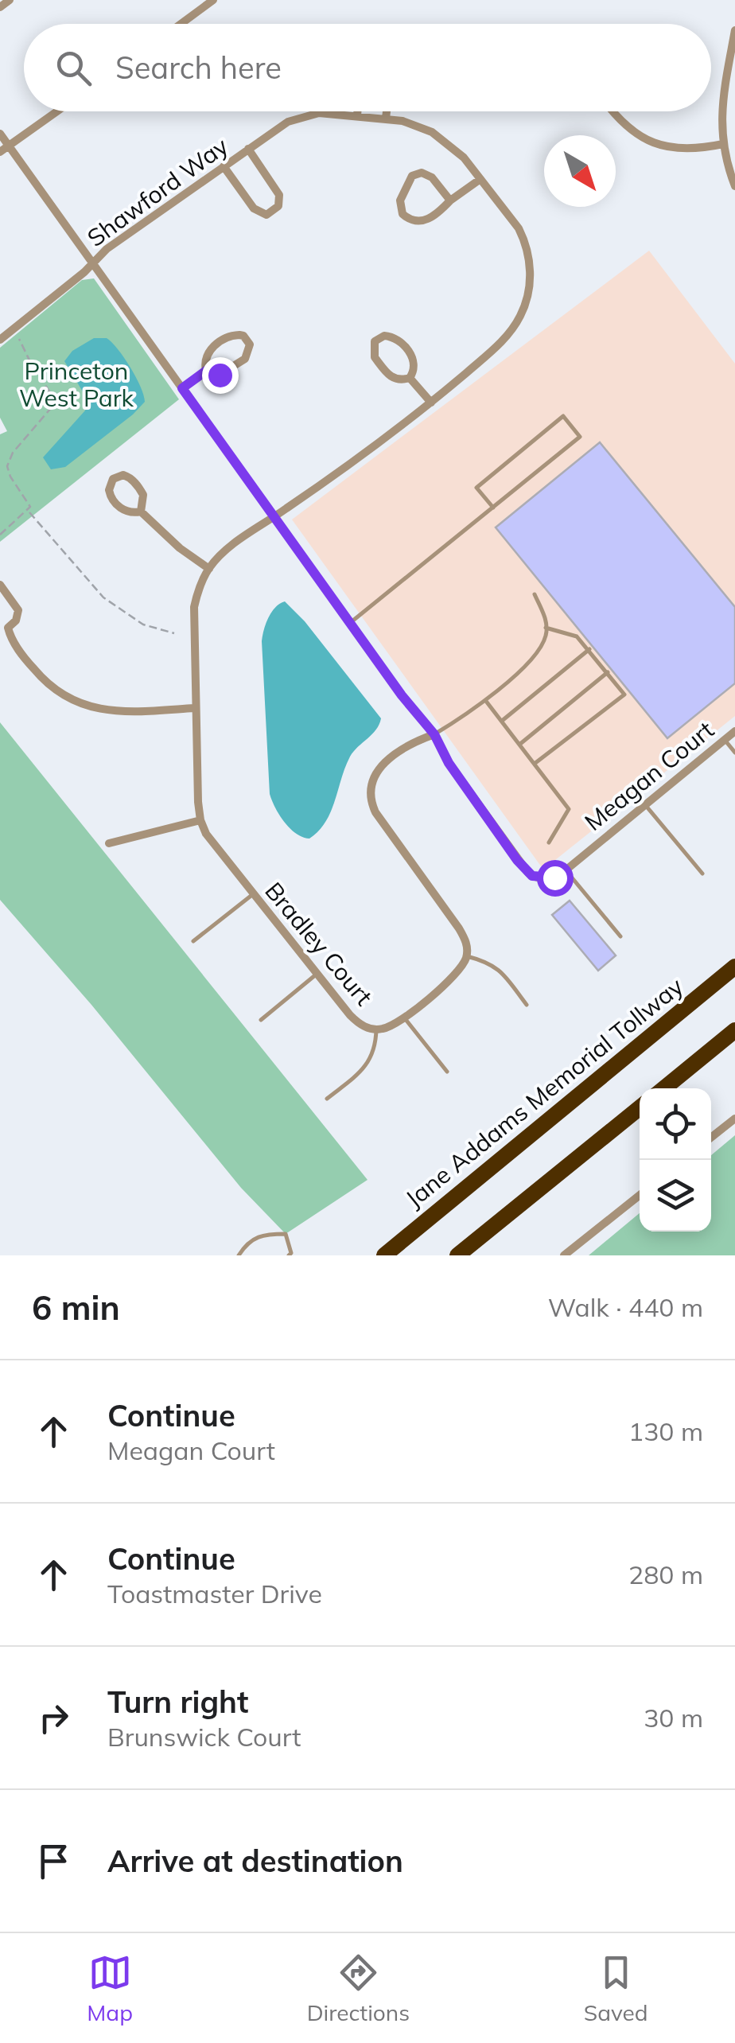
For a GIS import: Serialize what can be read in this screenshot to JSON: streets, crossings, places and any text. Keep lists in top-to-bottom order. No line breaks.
{"streets":{"highway":["Jane Addams Memorial Tollway"],"street":["Shawford Way","Meagan Court","Bradley Court"]},"crossings":[["Shawford Way","Bradley Court"]],"parks":["Princeton West Park"],"north":"bottom right","page":{"search":"Search here","heading":["6 min","Walk · 440 m"],"list":[["Continue","Meagan Court","130 m"],["Continue","Toastmaster Drive","280 m"],["Turn right","Brunswick Court","30 m"],"Arrive at destination"],"nav":["Map","Directions","Saved"]}}
